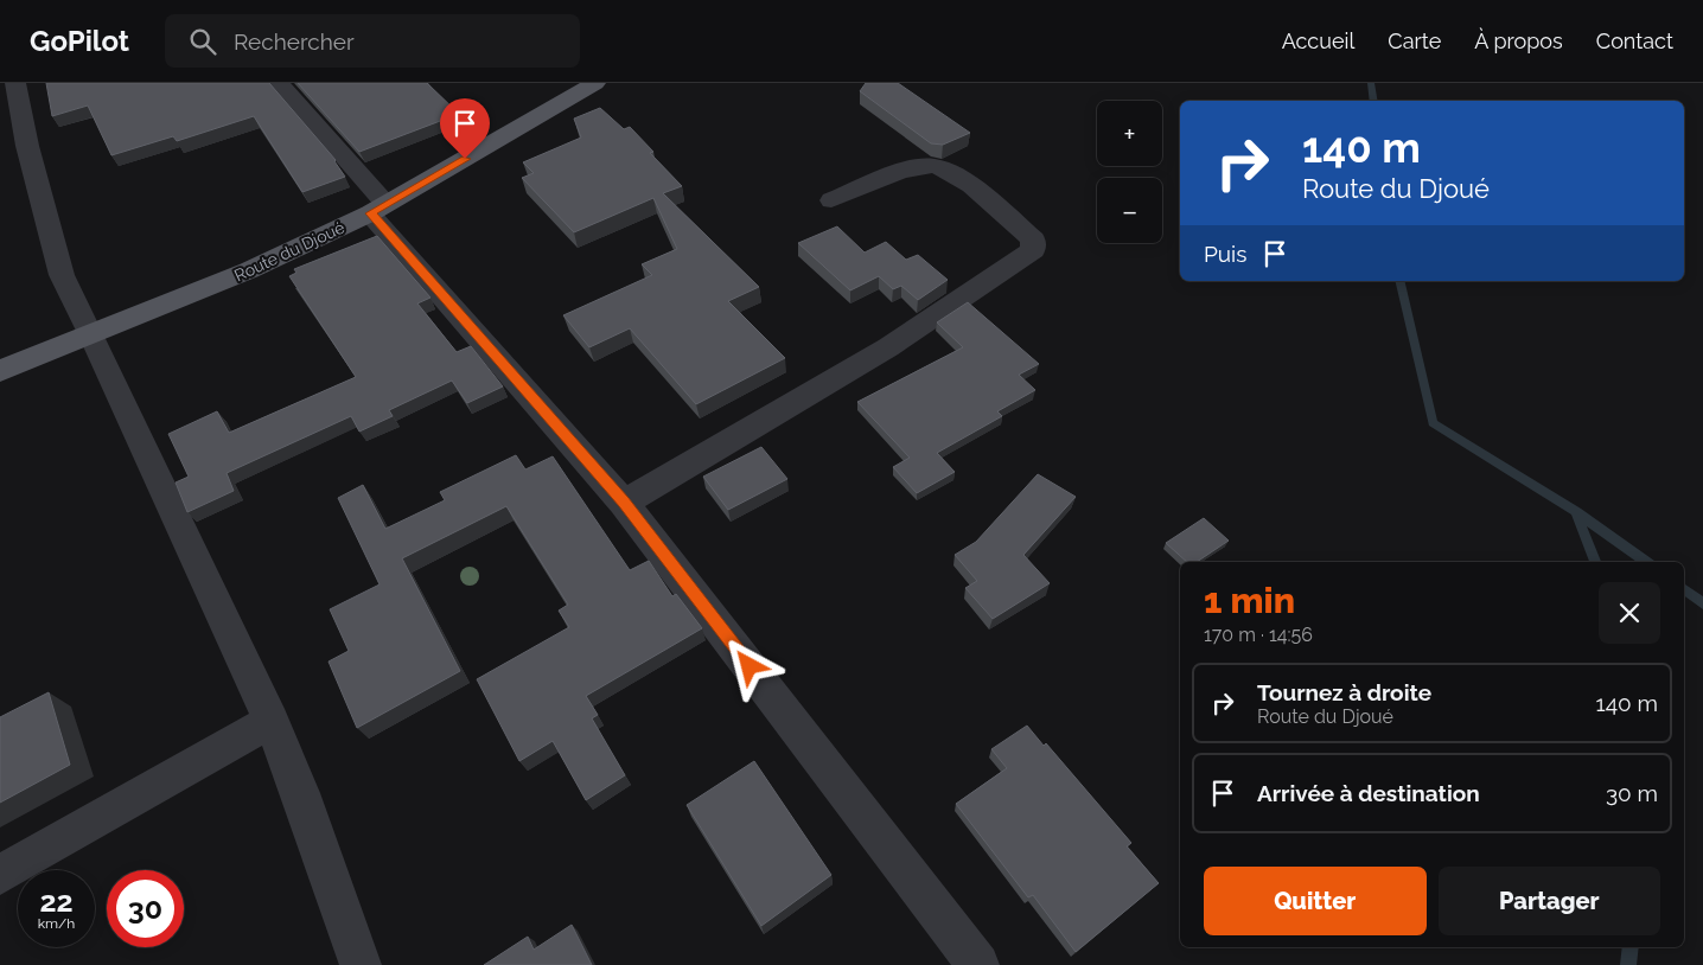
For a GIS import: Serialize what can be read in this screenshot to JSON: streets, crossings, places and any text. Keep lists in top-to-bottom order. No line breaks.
{"streets":{"main road":["Route du Djoué"]},"page":{"header":"GoPilot","search":"Rechercher","nav":["Accueil","Carte","À propos","Contact"],"map_buttons":["+","−"],"turn":["140 m","Route du Djoué"],"then":"Puis","heading":["1 min","170 m · 14:56"],"list":[{"name":"Tournez à droite","note":"Route du Djoué","value":"140 m"},{"name":"Arrivée à destination","value":"30 m"}],"buttons":["Quitter","Partager"],"speed":"22 km/h","limit":"30"}}
